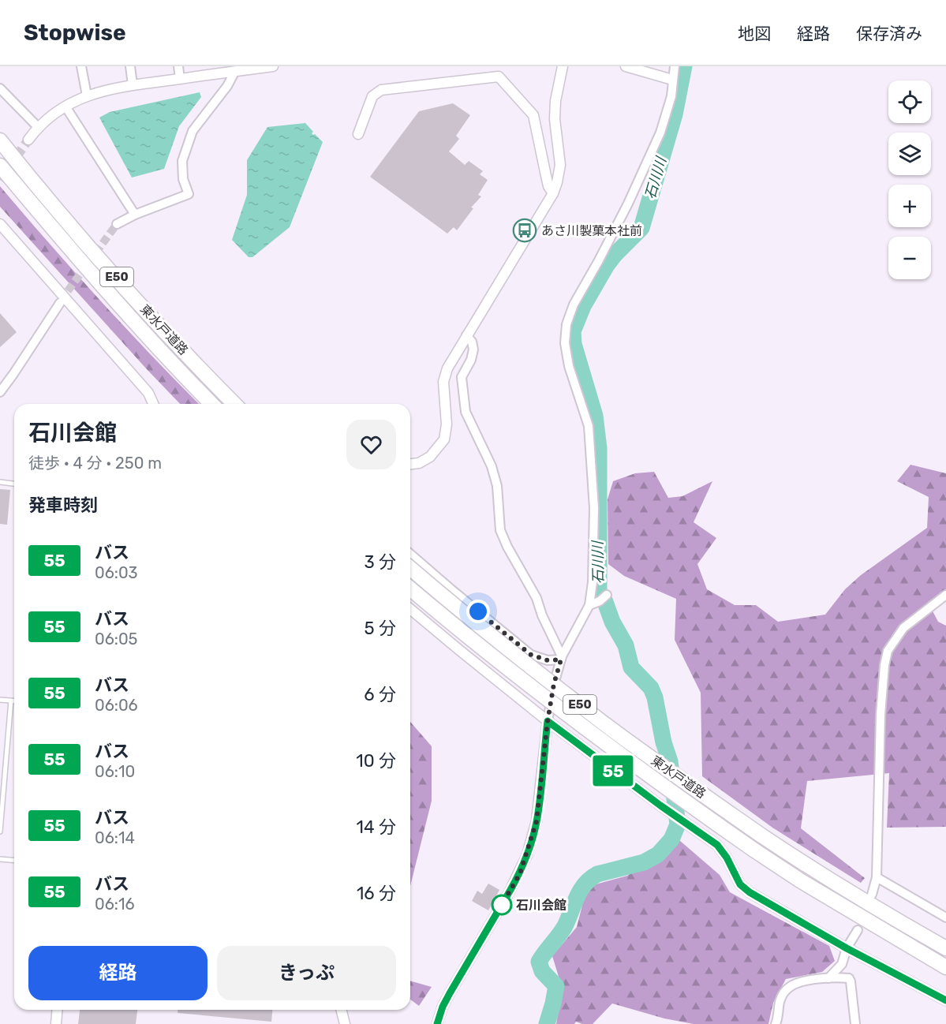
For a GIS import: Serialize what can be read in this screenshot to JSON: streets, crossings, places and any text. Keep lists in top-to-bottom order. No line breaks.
{"streets":{"highway":["E50","東水戸道路"]},"water":["石川川"],"places":{"bus stop":["あさ川製菓本社前"],"other":["石川会館"]},"lines":["bus line 55"],"page":{"header":"Stopwise","nav":["地図","経路","保存済み"],"on_map":"55","map_buttons":["+","−"],"heading":[["石川会館","徒歩 · 4 分 · 250 m"],"発車時刻"],"list":[{"mark":"55","name":"バス","note":"06:03","value":"3 分"},{"mark":"55","name":"バス","note":"06:05","value":"5 分"},{"mark":"55","name":"バス","note":"06:06","value":"6 分"},{"mark":"55","name":"バス","note":"06:10","value":"10 分"},{"mark":"55","name":"バス","note":"06:14","value":"14 分"},{"mark":"55","name":"バス","note":"06:16","value":"16 分"}],"buttons":["経路","きっぷ"]}}
